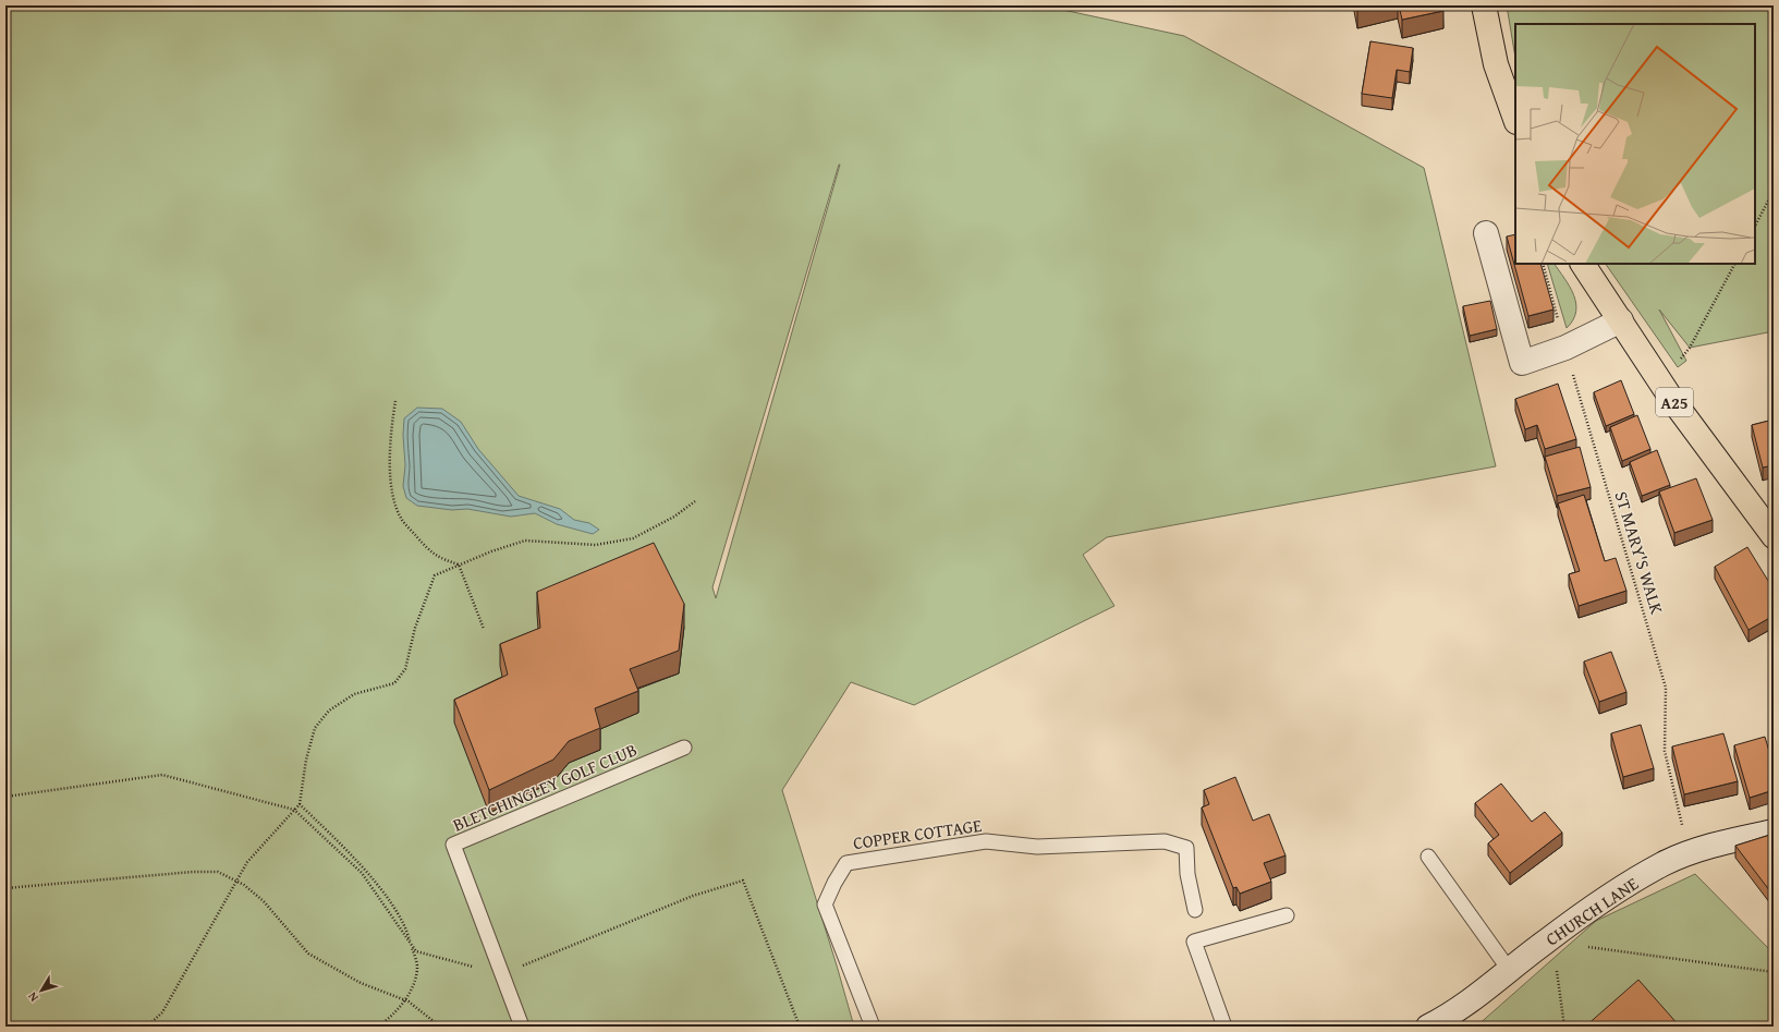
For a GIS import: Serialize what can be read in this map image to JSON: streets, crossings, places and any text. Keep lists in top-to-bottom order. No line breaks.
{"streets":{"main road":["A25"],"street":["CHURCH LANE"],"lane":["BLETCHINGLEY GOLF CLUB","COPPER COTTAGE"],"path":["ST MARY'S WALK"]},"crossings":[["ST MARY'S WALK","CHURCH LANE"]],"north":"bottom left"}
